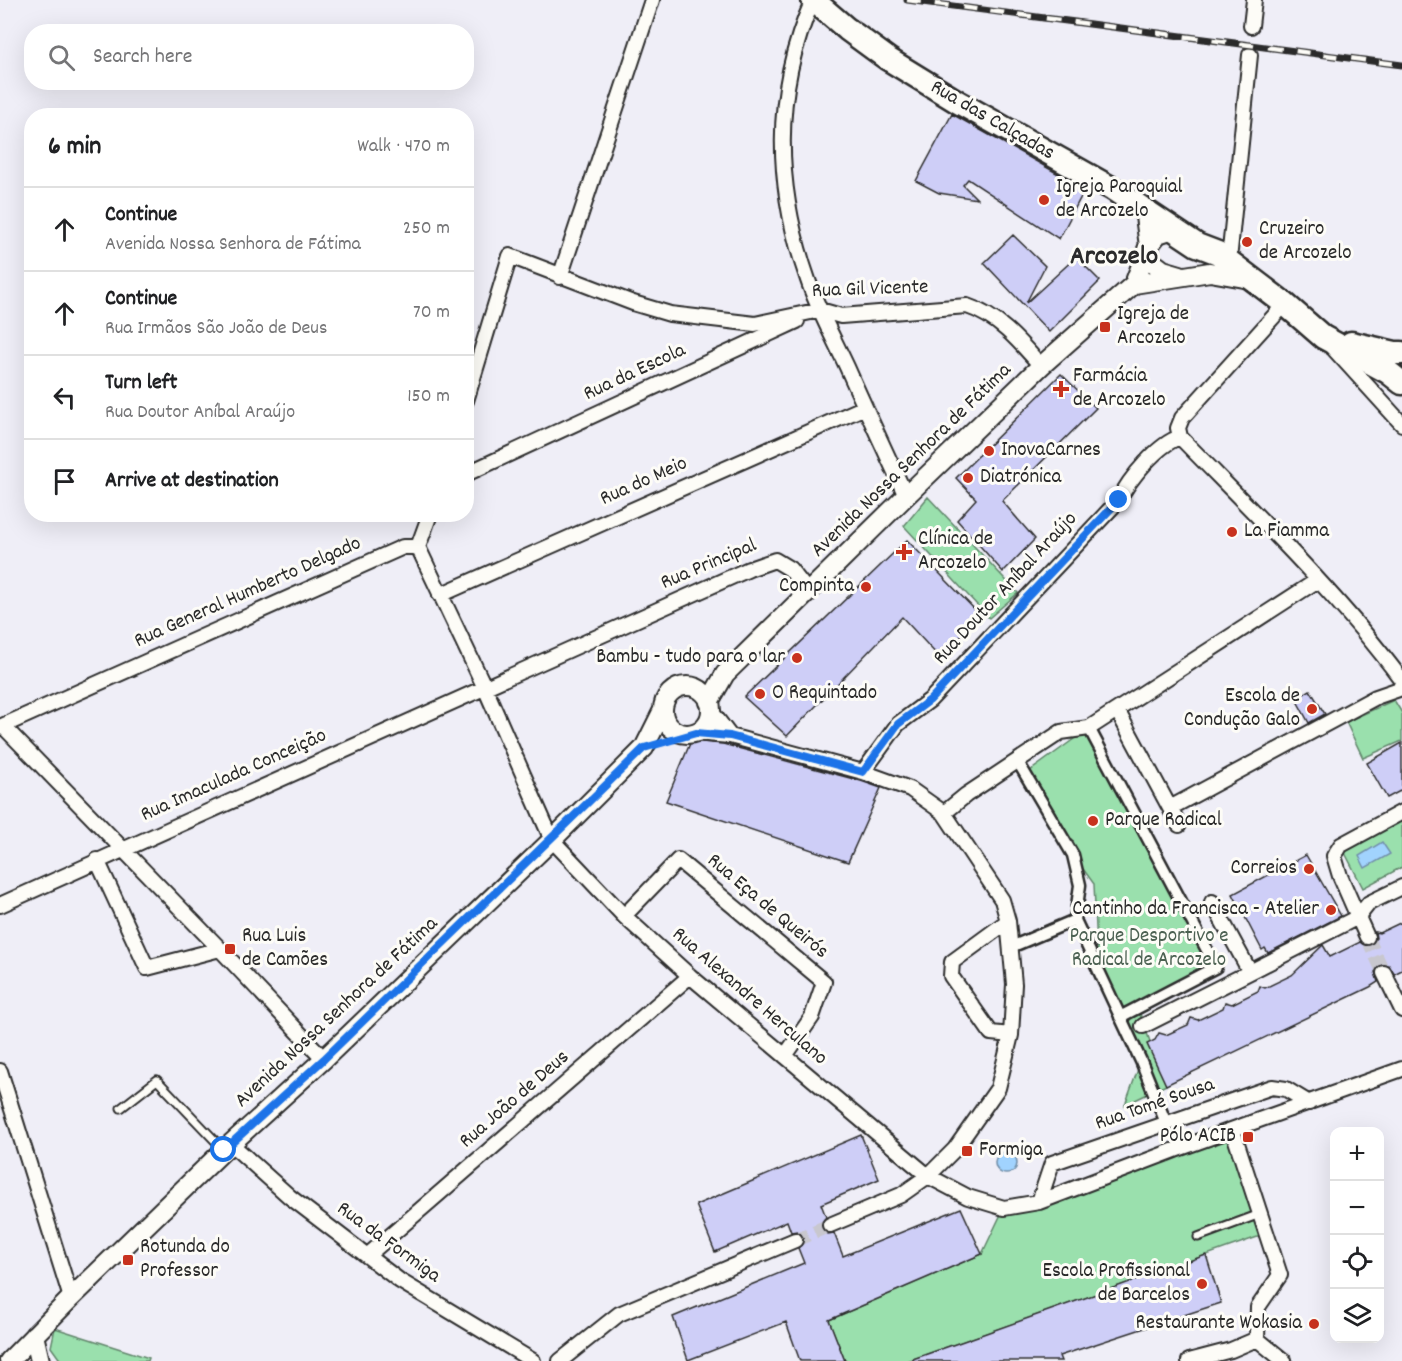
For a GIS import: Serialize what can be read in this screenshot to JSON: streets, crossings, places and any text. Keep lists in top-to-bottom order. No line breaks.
{"streets":{"main road":["Rua das Calçadas"],"street":["Rua Gil Vicente","Rua da Escola","Avenida Nossa Senhora de Fátima","Rua do Meio","Rua Principal","Rua Doutor Aníbal Araújo","Rua General Humberto Delgado","Rua Imaculada Conceição","Rua Eça de Queirós","Rua Alexandre Herculano","Rua João de Deus","Rua Tomé Sousa","Rua da Formiga"]},"crossings":[["Rua Gil Vicente","Rua da Escola"],["Rua Gil Vicente","Avenida Nossa Senhora de Fátima"],["Avenida Nossa Senhora de Fátima","Rua Principal"],["Avenida Nossa Senhora de Fátima","Rua Alexandre Herculano"],["Avenida Nossa Senhora de Fátima","Rua da Formiga"],["Rua Principal","Rua Imaculada Conceição"],["Rua Eça de Queirós","Rua Alexandre Herculano"],["Rua Alexandre Herculano","Rua João de Deus"],["Rua João de Deus","Rua da Formiga"]],"districts":["Arcozelo"],"parks":["Parque Desportivo e Radical de Arcozelo"],"places":{"other":["Igreja Paroquial de Arcozelo","Cruzeiro de Arcozelo","InovaCarnes","Diatrónica","La Fiamma","Compinta","Bambu - tudo para o lar","O Requintado","Escola de Condução Galo","Parque Radical","Correios","Cantinho da Francisca - Atelier","Escola Profissional de Barcelos","Restaurante Wokasia"],"transit":["Igreja de Arcozelo","Rua Luis de Camões","Pólo ACIB","Formiga","Rotunda do Professor"],"health":["Farmácia de Arcozelo","Clínica de Arcozelo"]},"page":{"search":"Search here","heading":["6 min","Walk · 470 m"],"list":[["Continue","Avenida Nossa Senhora de Fátima","250 m"],["Continue","Rua Irmãos São João de Deus","70 m"],["Turn left","Rua Doutor Aníbal Araújo","150 m"],"Arrive at destination"],"map_buttons":["+","−"]}}
